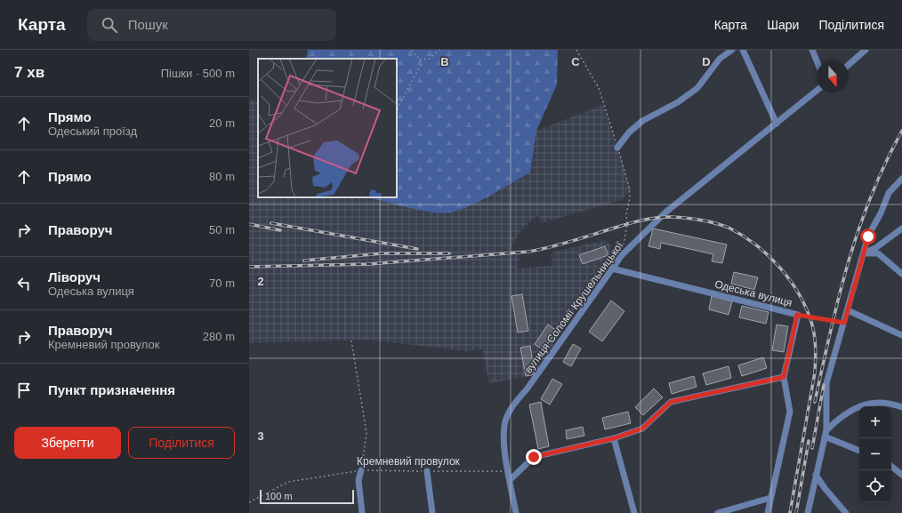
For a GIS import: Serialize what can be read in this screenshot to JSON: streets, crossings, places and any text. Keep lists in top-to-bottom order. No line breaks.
{"streets":{"street":["Одеська вулиця","вулиця Соломії Крушельницької"],"path":["Кремневий провулок"]},"crossings":[["Одеська вулиця","вулиця Соломії Крушельницької"],["вулиця Соломії Крушельницької","Кремневий провулок"]],"scale_bar":"100 m","north":"bottom","page":{"header":"Карта","search":"Пошук","nav":["Карта","Шари","Поділитися"],"heading":["7 хв","Пішки · 500 m"],"list":[["Прямо","Одеський проїзд","20 m"],["Прямо","80 m"],["Праворуч","50 m"],["Ліворуч","Одеська вулиця","70 m"],["Праворуч","Кремневий провулок","280 m"],"Пункт призначення"],"map_buttons":["+","−"],"buttons":["Зберегти","Поділитися"],"scale":"100 m"},"grid":{"columns":["B","C","D"],"rows":["2","3"]}}
